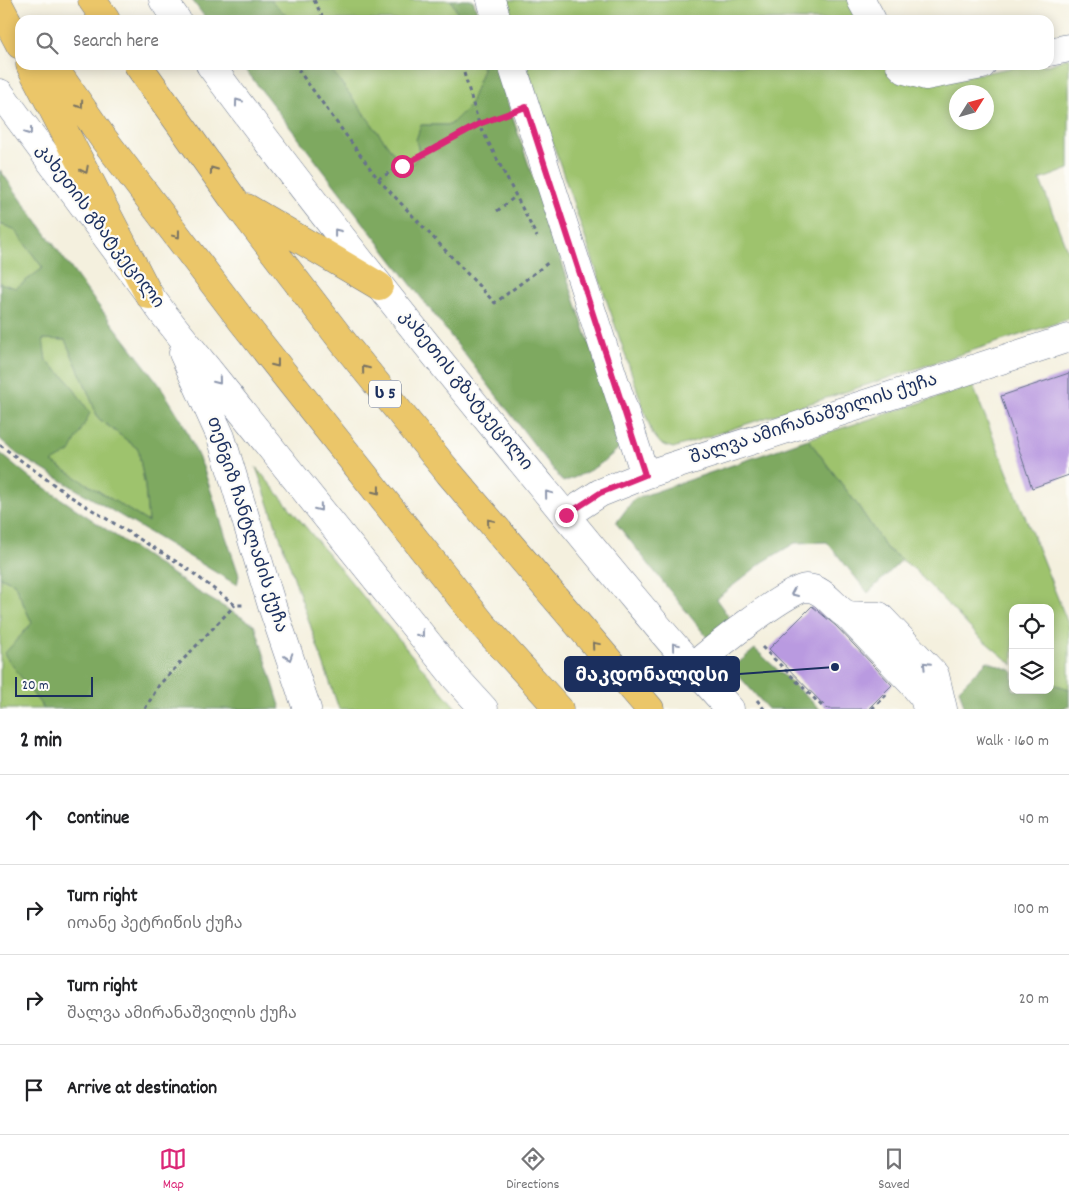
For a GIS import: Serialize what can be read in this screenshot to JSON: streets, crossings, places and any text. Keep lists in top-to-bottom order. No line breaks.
{"streets":{"highway":["ს 5"],"street":["კახეთის გზატკეცილი","შალვა ამირანაშვილის ქუჩა","თენგიზ ჩანტლაძის ქუჩა"]},"crossings":[["კახეთის გზატკეცილი","შალვა ამირანაშვილის ქუჩა"],["კახეთის გზატკეცილი","თენგიზ ჩანტლაძის ქუჩა"]],"places":["მაკდონალდსი"],"scale_bar":"20 m","north":"top right","page":{"search":"Search here","scale":"20 m","heading":["2 min","Walk · 160 m"],"list":[["Continue","40 m"],["Turn right","იოანე პეტრიწის ქუჩა","100 m"],["Turn right","შალვა ამირანაშვილის ქუჩა","20 m"],"Arrive at destination"],"nav":["Map","Directions","Saved"]}}
